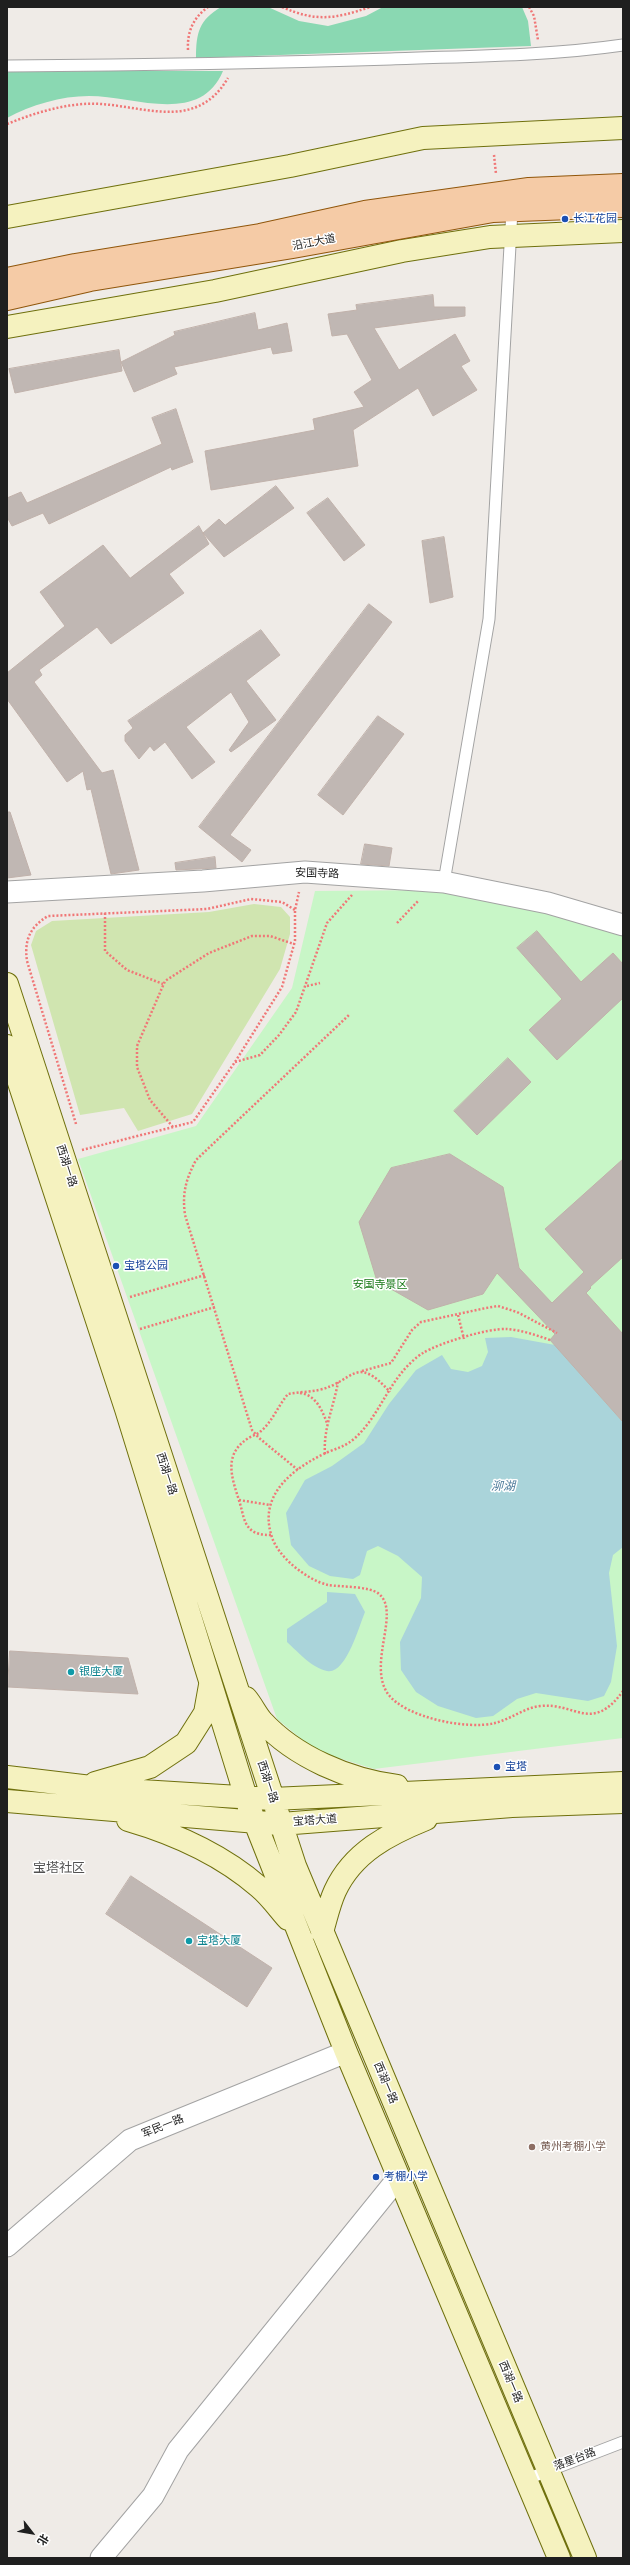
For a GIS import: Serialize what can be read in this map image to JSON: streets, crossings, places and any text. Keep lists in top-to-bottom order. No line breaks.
{"streets":{"main road":["沿江大道","西湖一路","宝塔大道"],"street":["安国寺路","军民一路"],"lane":["落星台路"]},"crossings":[["西湖一路","宝塔大道"],["西湖一路","军民一路"],["西湖一路","落星台路"]],"districts":["宝塔社区"],"water":["泖湖"],"parks":["安国寺景区"],"places":["长江花园","宝塔公园","银座大厦","宝塔","宝塔大厦","黄州考棚小学","考棚小学"],"north":"bottom right"}
